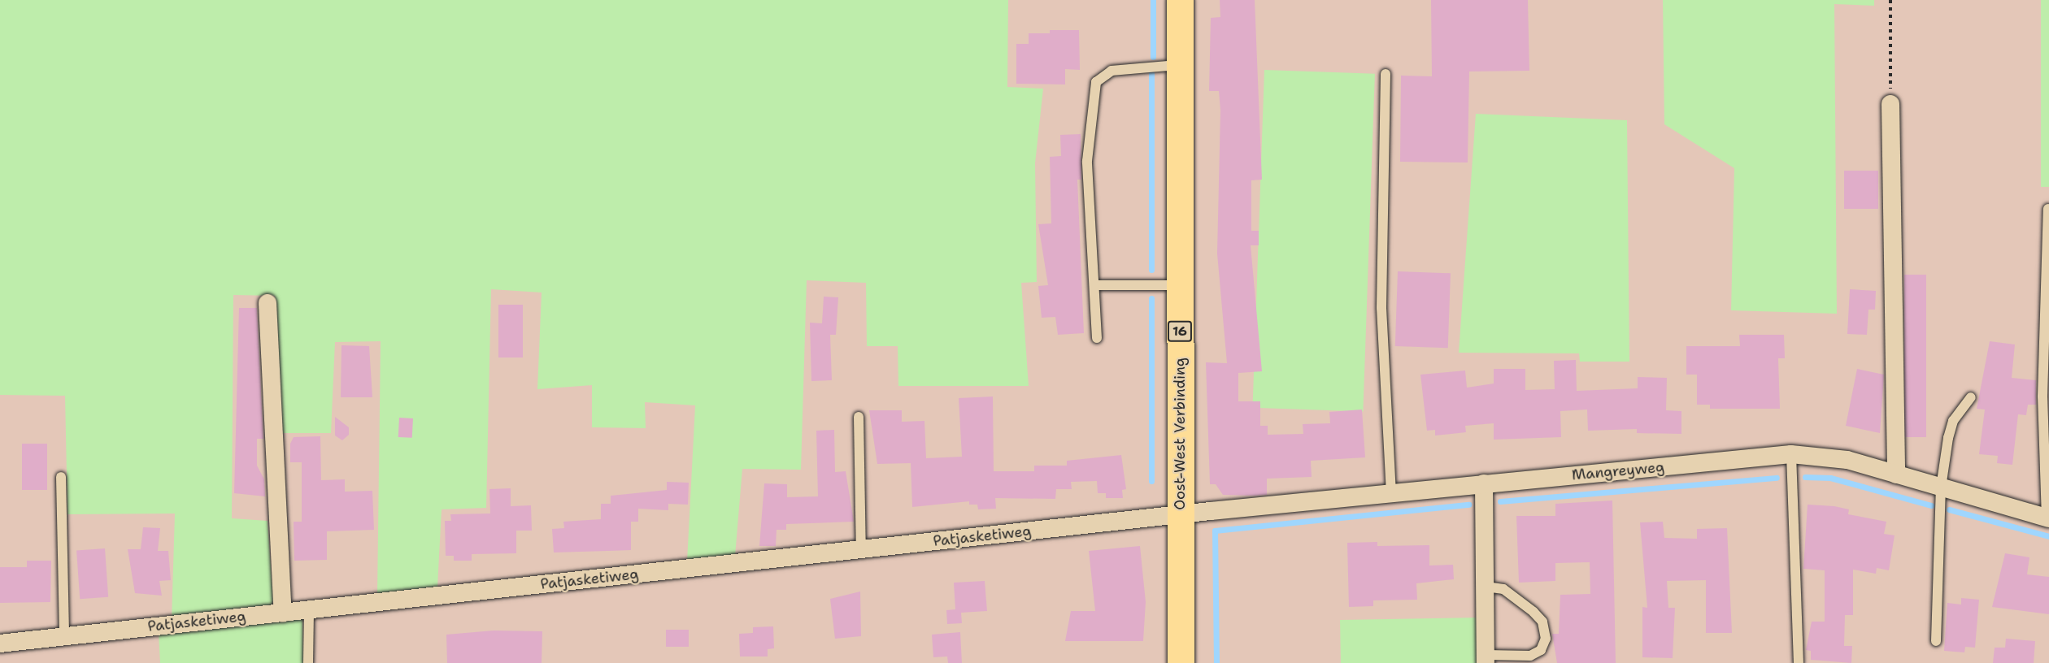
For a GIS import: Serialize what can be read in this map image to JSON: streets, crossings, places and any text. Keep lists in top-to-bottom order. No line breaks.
{"streets":{"main road":["16","Oost-West Verbinding"],"street":["Mangreyweg","Patjasketiweg"]},"crossings":[["Oost-West Verbinding","Mangreyweg"],["Oost-West Verbinding","Patjasketiweg"],["Mangreyweg","Patjasketiweg"]]}
